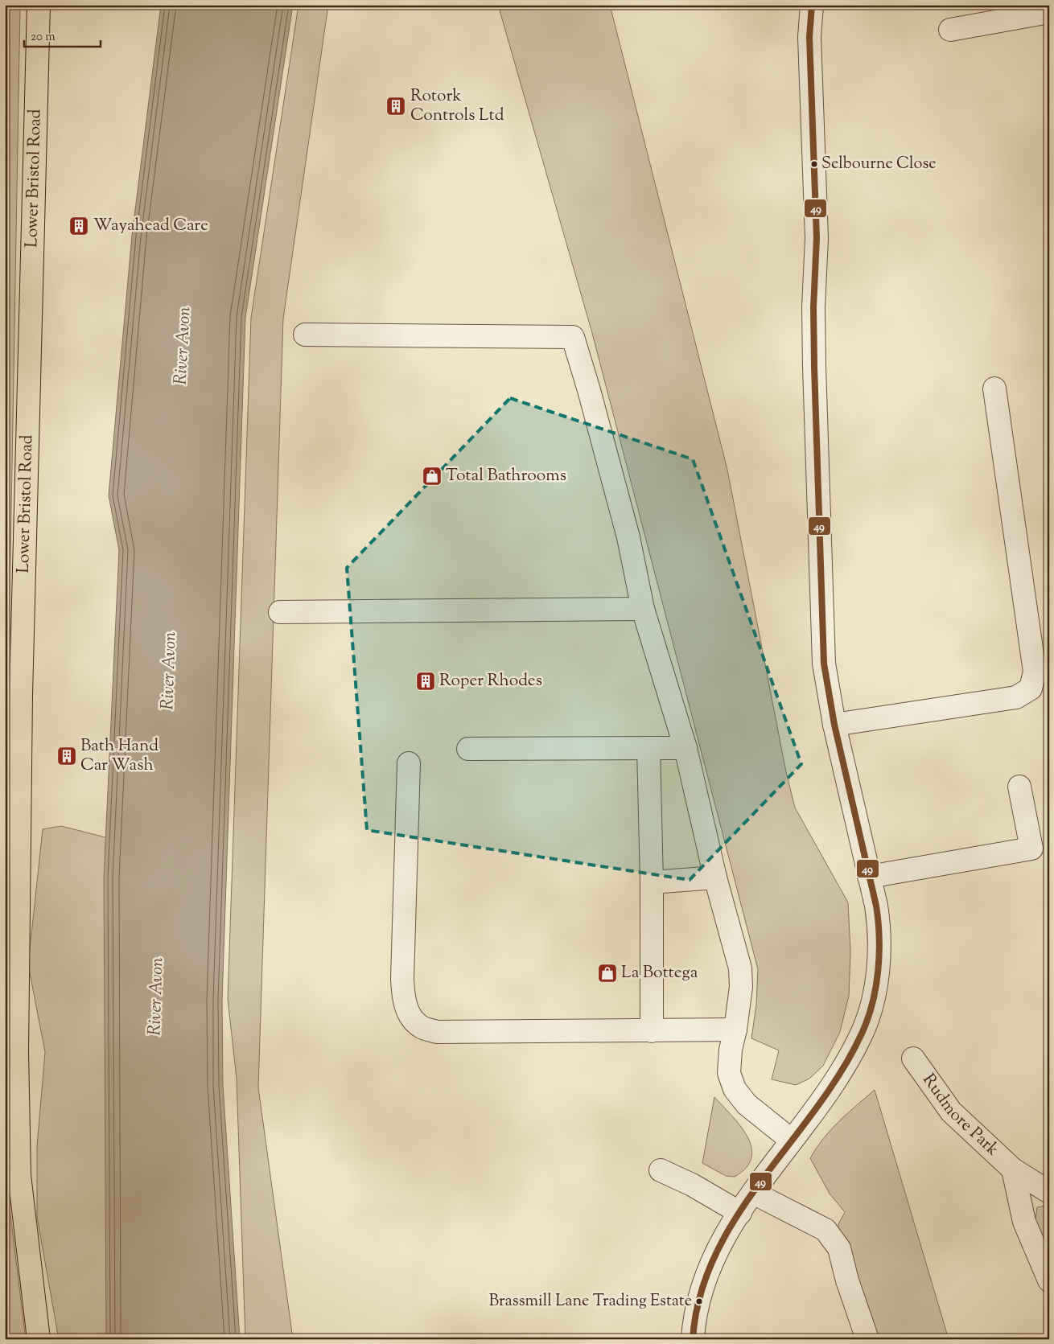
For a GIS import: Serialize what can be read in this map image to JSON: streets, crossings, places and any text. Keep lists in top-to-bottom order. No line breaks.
{"streets":{"highway":["Lower Bristol Road"],"street":["Rudmore Park"]},"water":["River Avon"],"places":{"building":["Rotork Controls Ltd","Wayahead Care","Roper Rhodes","Bath Hand Car Wash"],"other":["Selbourne Close","Brassmill Lane Trading Estate"],"shop":["Total Bathrooms","La Bottega"]},"lines":["transit line 49"],"scale_bar":"20 m"}
